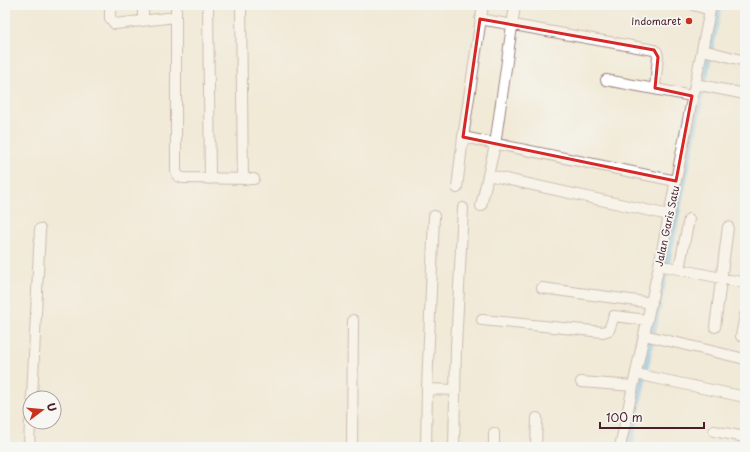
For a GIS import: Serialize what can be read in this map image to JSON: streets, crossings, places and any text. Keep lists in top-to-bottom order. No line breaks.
{"streets":{"street":["Jalan Garis Satu"]},"places":["Indomaret"],"scale_bar":"100 m","north":"right"}
